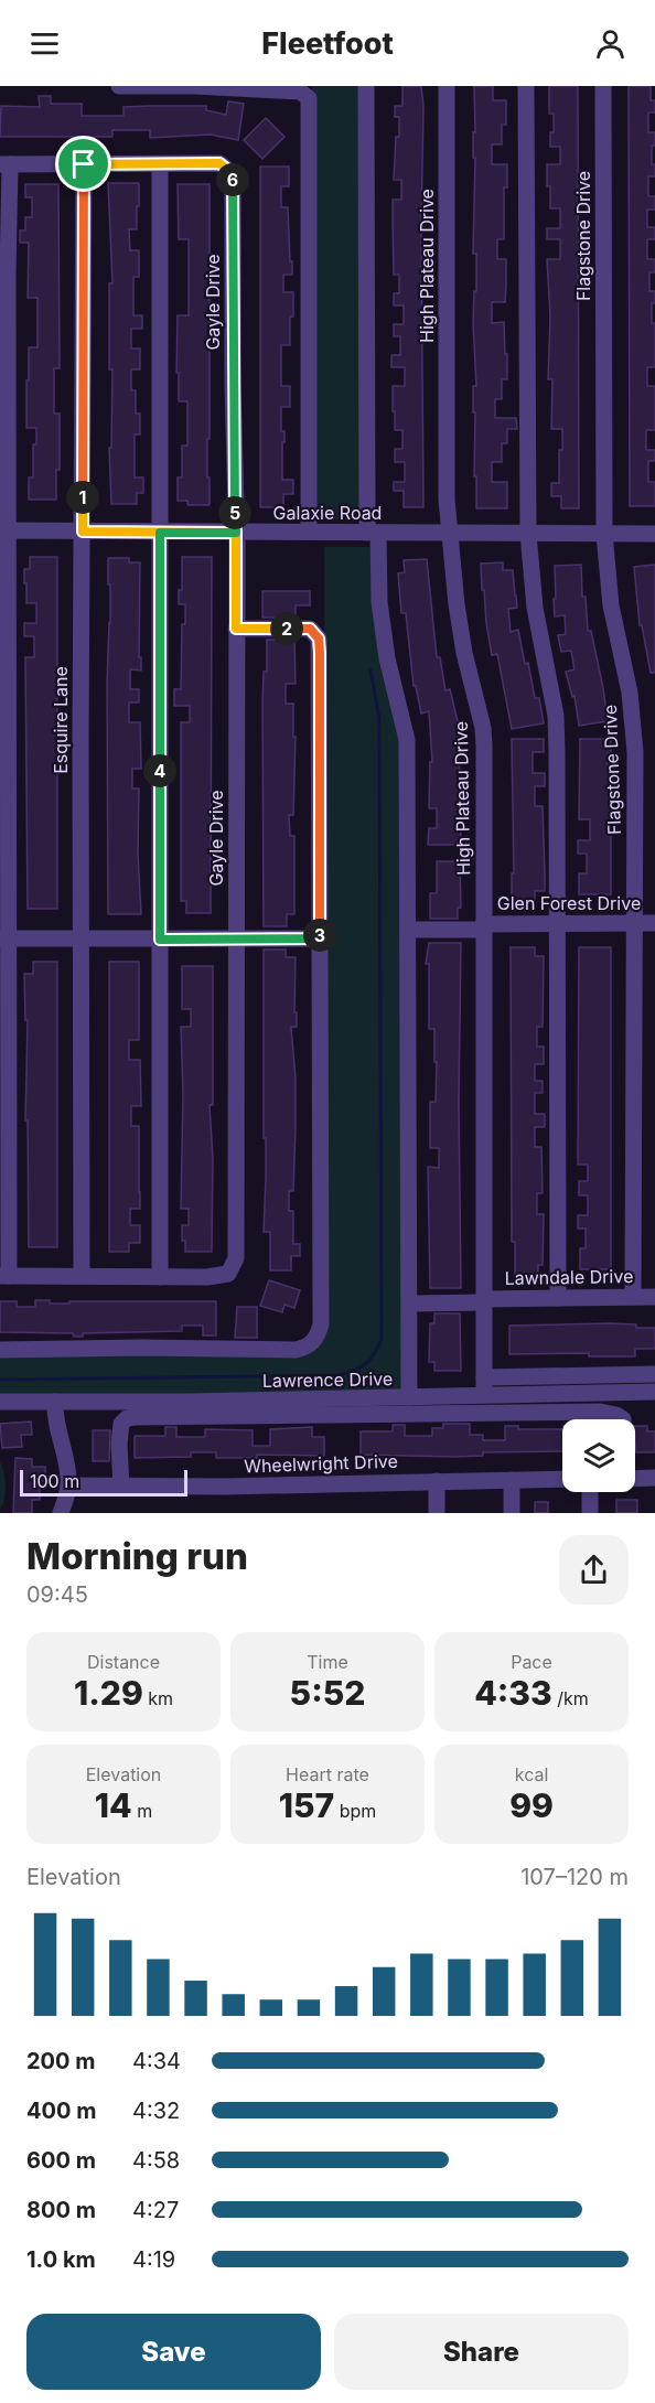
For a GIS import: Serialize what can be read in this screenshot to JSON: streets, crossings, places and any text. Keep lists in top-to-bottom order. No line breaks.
{"streets":{"street":["Flagstone Drive","High Plateau Drive","Gayle Drive","Galaxie Road","Esquire Lane","Glen Forest Drive","Lawndale Drive","Lawrence Drive","Wheelwright Drive"]},"crossings":[["Flagstone Drive","Galaxie Road"],["Flagstone Drive","Glen Forest Drive"],["Flagstone Drive","Lawndale Drive"],["High Plateau Drive","Galaxie Road"],["High Plateau Drive","Glen Forest Drive"],["High Plateau Drive","Lawndale Drive"],["High Plateau Drive","Lawrence Drive"],["Gayle Drive","Galaxie Road"],["Gayle Drive","Esquire Lane"],["Galaxie Road","Esquire Lane"]],"scale_bar":"100 m","page":{"header":"Fleetfoot","pins":["6","1","5","2","4","3"],"scale":"100 m","heading":["Morning run","09:45"],"stats":[["Distance","1.29 km"],["Time","5:52"],["Pace","4:33 /km"],["Elevation","14 m"],["Heart rate","157 bpm"],["kcal","99"]],"chart":["Elevation","107–120 m"],"list":[{"name":"200 m","note":"4:34"},{"name":"400 m","note":"4:32"},{"name":"600 m","note":"4:58"},{"name":"800 m","note":"4:27"},{"name":"1.0 km","note":"4:19"}],"buttons":["Save","Share"]}}
